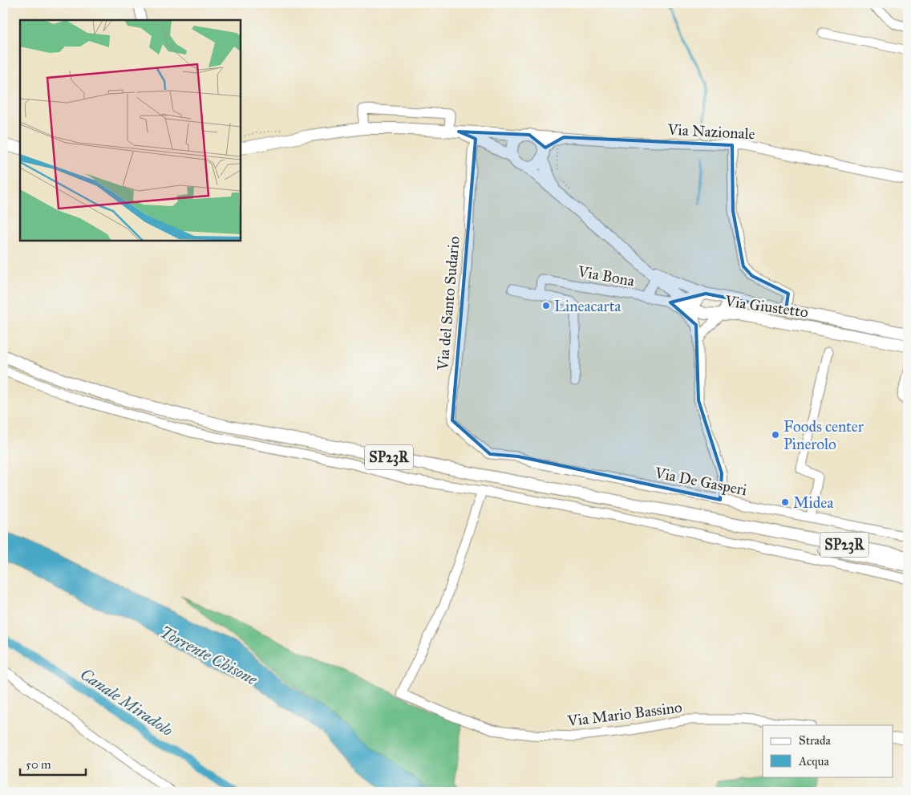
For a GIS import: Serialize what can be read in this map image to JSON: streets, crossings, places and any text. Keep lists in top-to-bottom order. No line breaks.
{"streets":{"main road":["Via Giustetto","SP23R"],"street":["Via Nazionale","Via Bona","Via del Santo Sudario","Via De Gasperi","Via Mario Bassino"]},"crossings":[["Via Nazionale","Via Giustetto"],["Via del Santo Sudario","Via De Gasperi"]],"water":["Torrente Chisone","Canale Miradolo"],"places":["Lineacarta","Foods center Pinerolo","Midea"],"legend":["Strada","Acqua"],"scale_bar":"50 m"}
